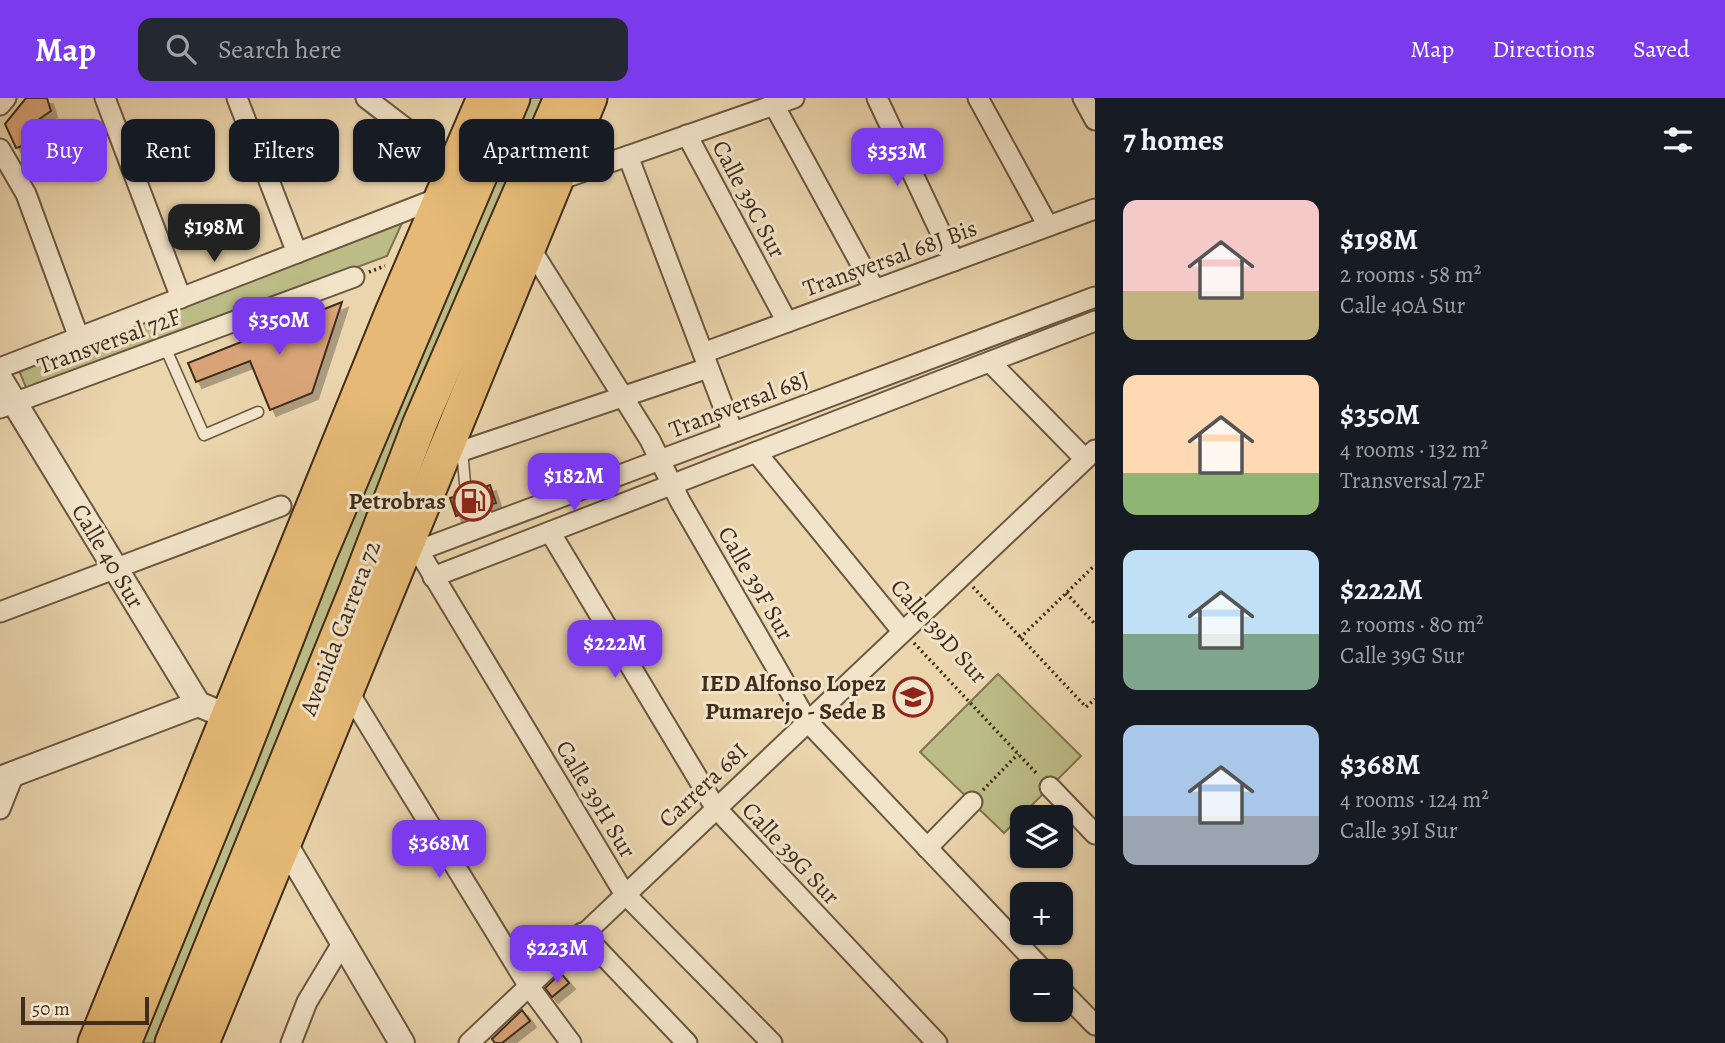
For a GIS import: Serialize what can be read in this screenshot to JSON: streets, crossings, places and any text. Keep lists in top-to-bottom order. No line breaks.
{"streets":{"highway":["Avenida Carrera 72"],"street":["Calle 39C Sur","Transversal 68J Bis","Transversal 72F","Transversal 68J","Calle 40 Sur","Calle 39F Sur","Calle 39D Sur","Carrera 68I","Calle 39H Sur","Calle 39G Sur"]},"crossings":[["Calle 39C Sur","Transversal 68J Bis"],["Transversal 68J Bis","Calle 39F Sur"],["Transversal 68J Bis","Avenida Carrera 72"],["Transversal 72F","Calle 40 Sur"],["Transversal 68J","Calle 39F Sur"],["Transversal 68J","Avenida Carrera 72"],["Transversal 68J","Calle 39D Sur"],["Transversal 68J","Calle 39H Sur"],["Transversal 68J","Calle 39G Sur"],["Calle 39F Sur","Avenida Carrera 72"],["Calle 39F Sur","Carrera 68I"],["Avenida Carrera 72","Calle 39H Sur"],["Calle 39D Sur","Carrera 68I"],["Carrera 68I","Calle 39H Sur"],["Carrera 68I","Calle 39G Sur"]],"places":{"fuel station":["Petrobras"],"school or university":["IED Alfonso Lopez Pumarejo - Sede B"]},"scale_bar":"50 m","page":{"header":"Map","search":"Search here","nav":["Map","Directions","Saved"],"heading":"7 homes","chip":["Buy","Rent","Filters","New","Apartment"],"price":["$353M","$198M","$350M","$182M","$222M","$368M","$223M"],"list":[{"name":"$198M","note":"2 rooms · 58 m² · Calle 40A Sur"},{"name":"$350M","note":"4 rooms · 132 m² · Transversal 72F"},{"name":"$222M","note":"2 rooms · 80 m² · Calle 39G Sur"},{"name":"$368M","note":"4 rooms · 124 m² · Calle 39I Sur"}],"map_buttons":["+","−"],"scale":"50 m"}}
